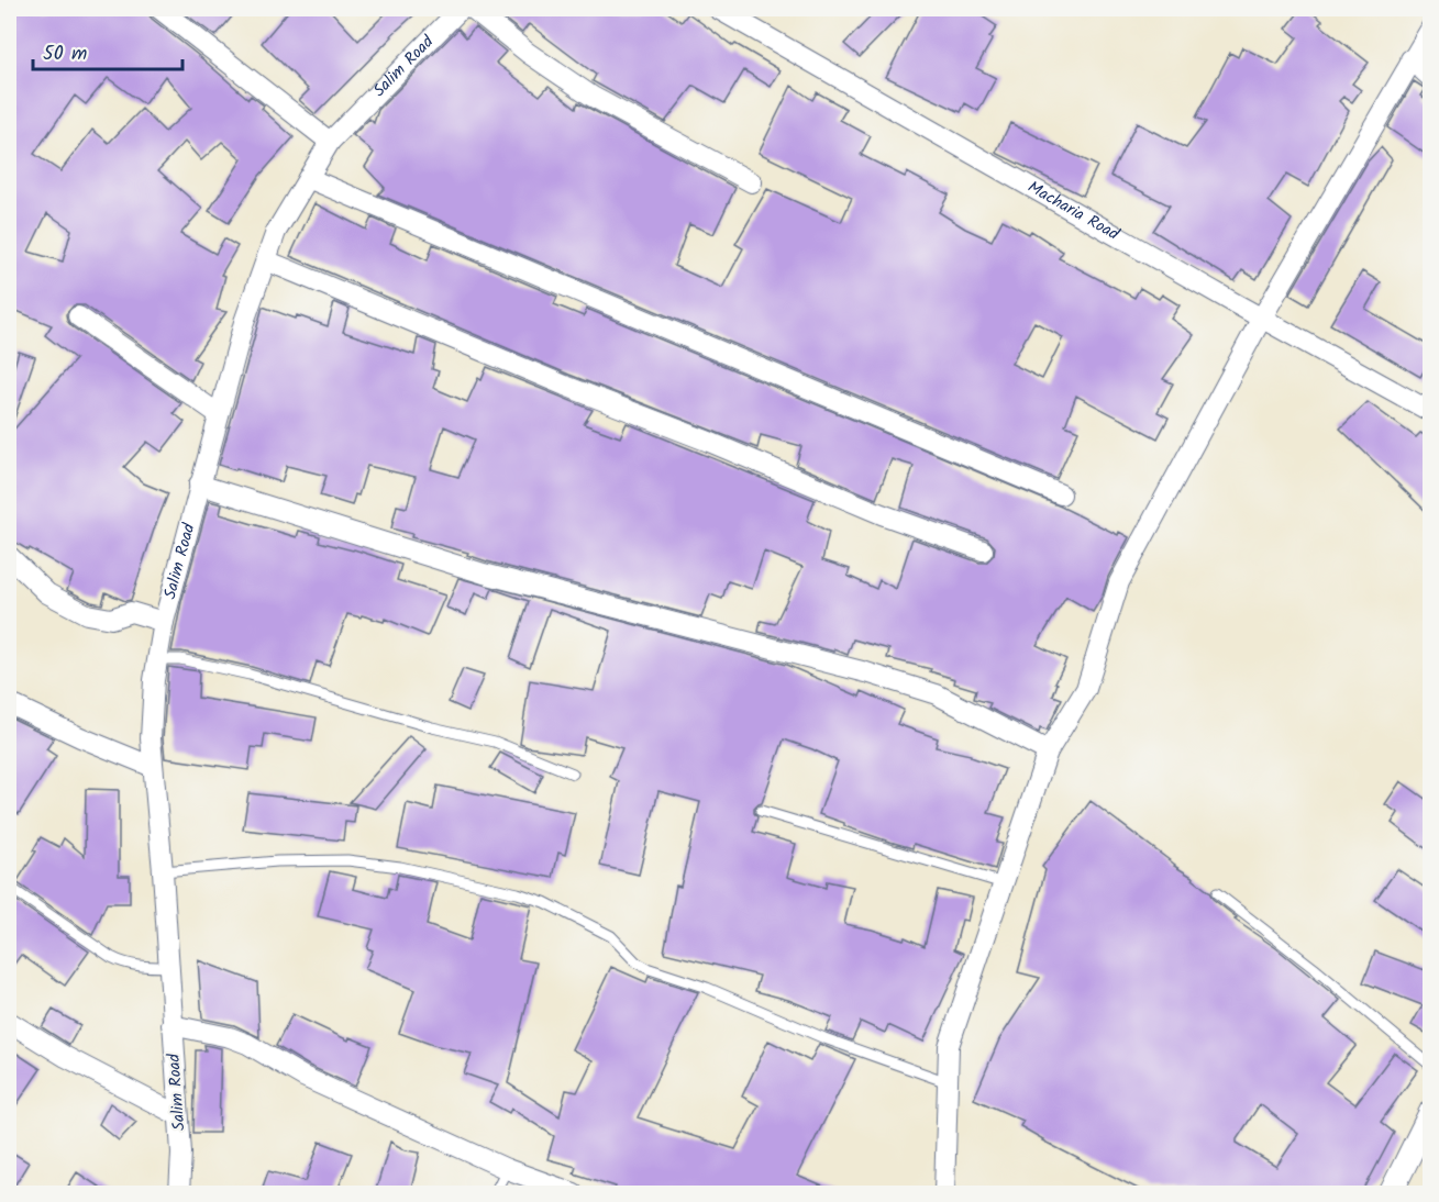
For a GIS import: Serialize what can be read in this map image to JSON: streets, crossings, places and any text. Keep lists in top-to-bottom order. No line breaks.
{"streets":{"street":["Salim Road","Macharia Road"]},"scale_bar":"50 m"}
